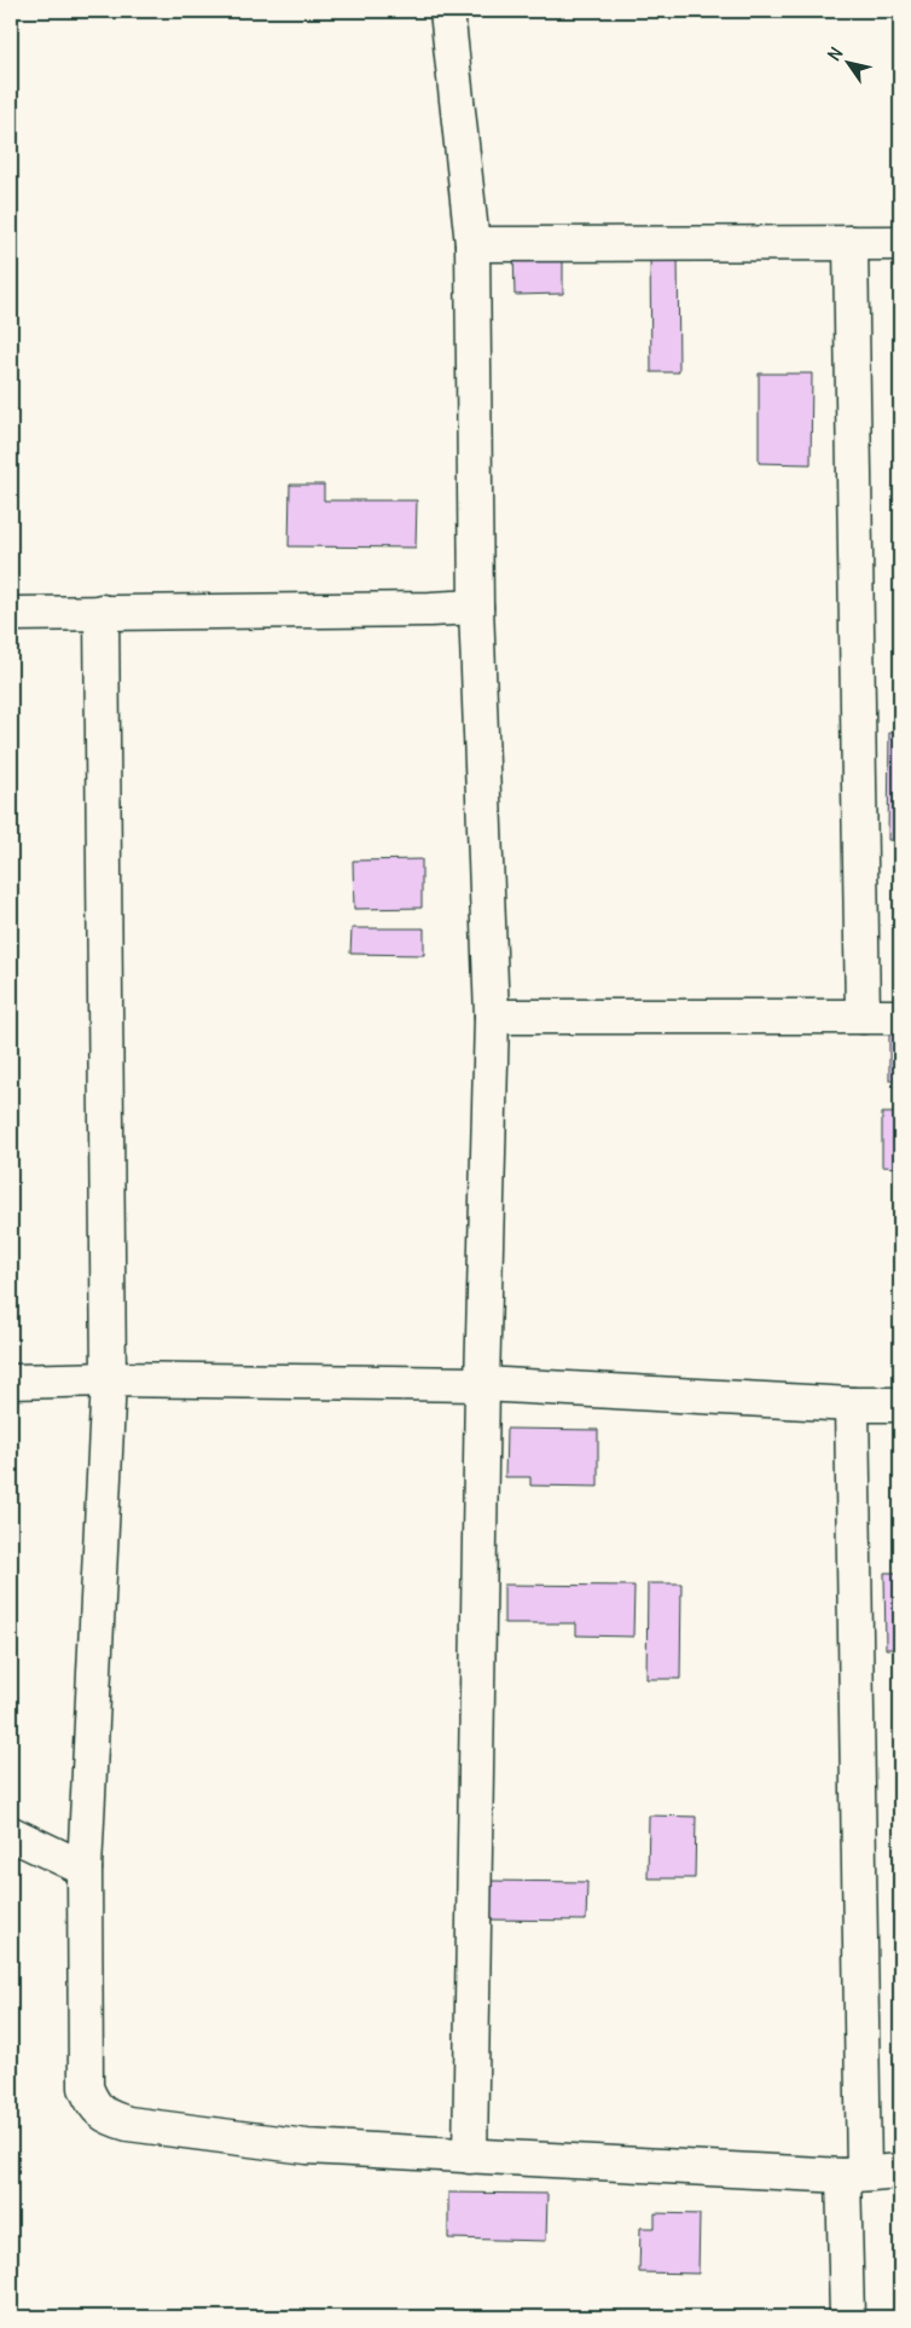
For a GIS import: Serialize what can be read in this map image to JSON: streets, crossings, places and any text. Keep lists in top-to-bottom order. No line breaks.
{"north":"top left"}
